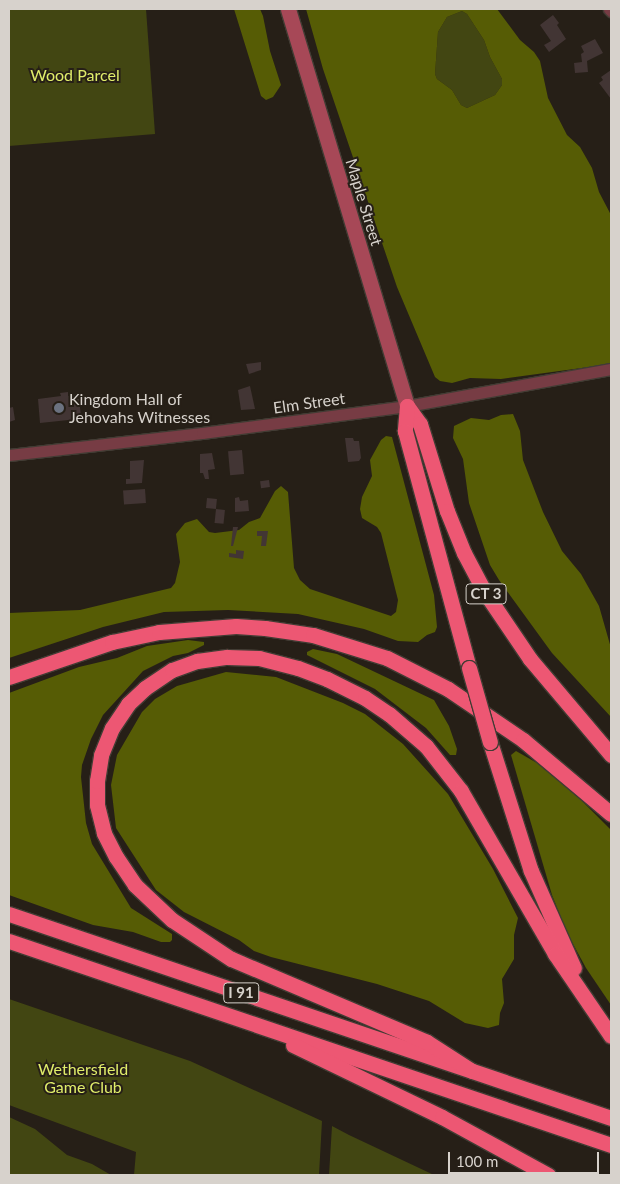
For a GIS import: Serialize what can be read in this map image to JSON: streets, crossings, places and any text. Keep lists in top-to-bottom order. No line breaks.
{"streets":{"highway":["CT 3","I 91"],"main road":["Maple Street"],"street":["Elm Street"]},"crossings":[["Maple Street","Elm Street"],["Maple Street","CT 3"],["Elm Street","CT 3"]],"parks":["Wood Parcel","Wethersfield Game Club"],"places":["Kingdom Hall of Jehovahs Witnesses"],"scale_bar":"100 m"}
